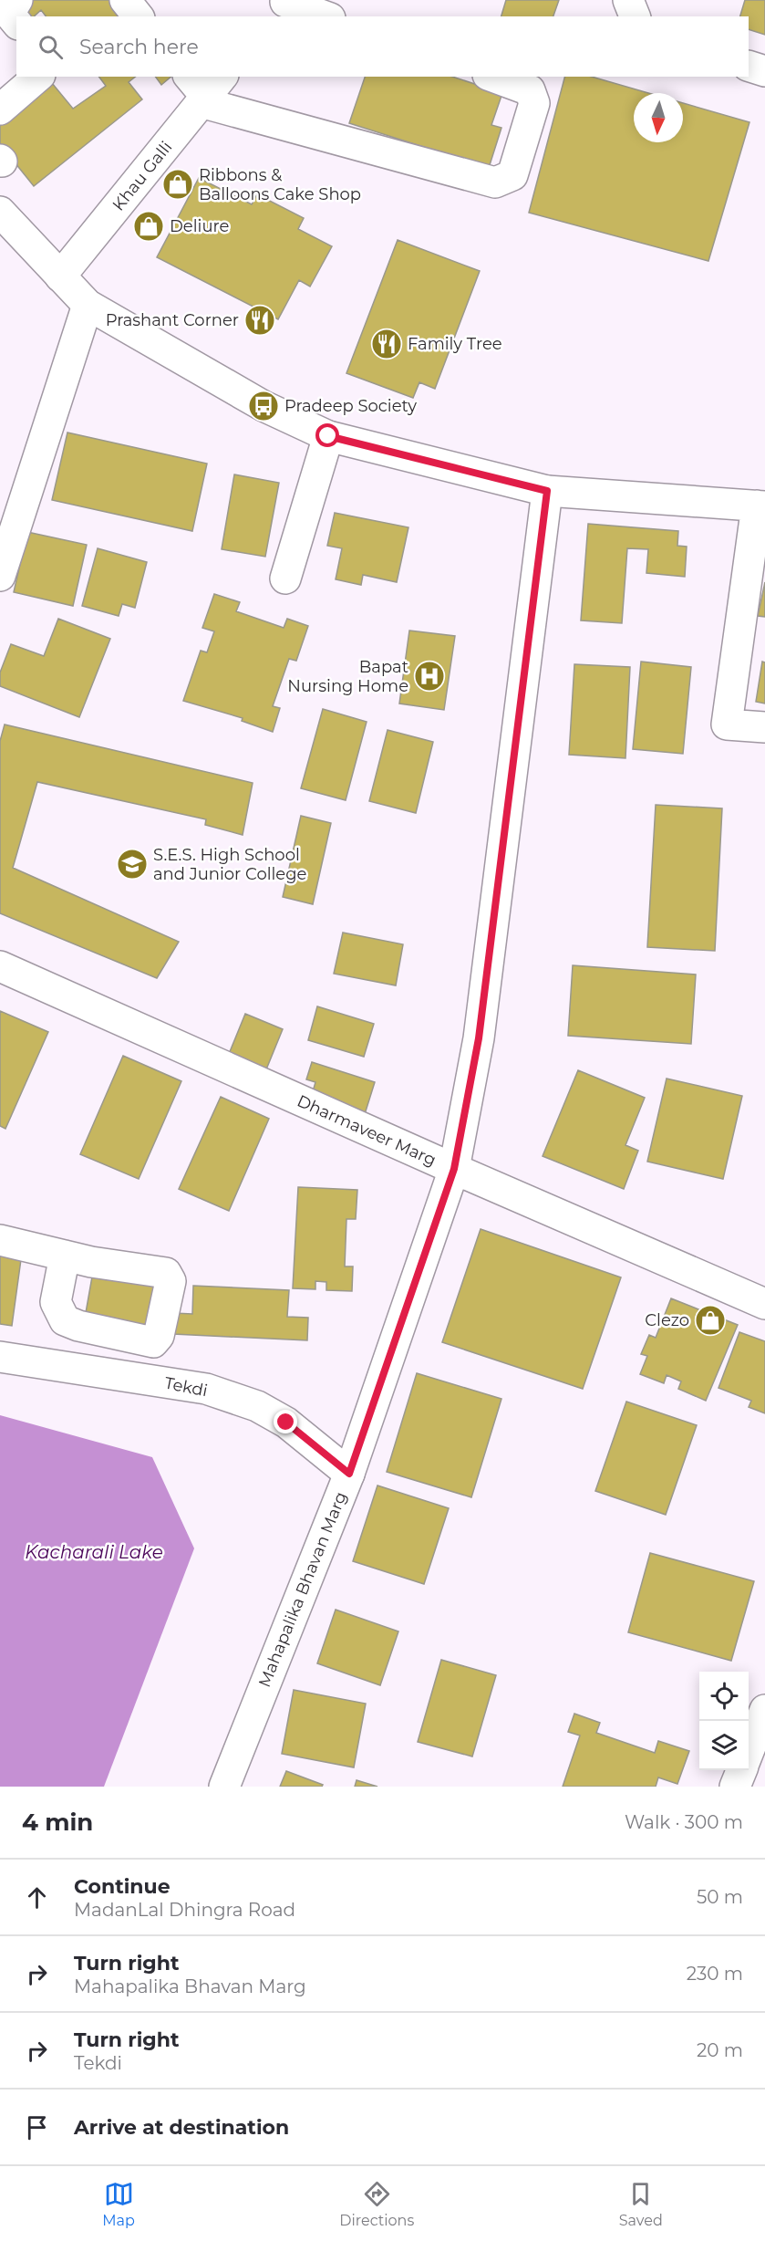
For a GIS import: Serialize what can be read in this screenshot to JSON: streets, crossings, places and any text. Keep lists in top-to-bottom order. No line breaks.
{"streets":{"street":["Khau Galli","Dharmaveer Marg","Tekdi","Mahapalika Bhavan Marg"]},"crossings":[["Dharmaveer Marg","Mahapalika Bhavan Marg"],["Tekdi","Mahapalika Bhavan Marg"]],"water":["Kacharali Lake"],"places":{"shop":["Ribbons & Balloons Cake Shop","Deliure","Clezo"],"restaurant":["Prashant Corner","Family Tree"],"bus stop":["Pradeep Society"],"hospital":["Bapat Nursing Home"],"school or university":["S.E.S. High School and Junior College"]},"north":"bottom","page":{"search":"Search here","heading":["4 min","Walk · 300 m"],"list":[["Continue","MadanLal Dhingra Road","50 m"],["Turn right","Mahapalika Bhavan Marg","230 m"],["Turn right","Tekdi","20 m"],"Arrive at destination"],"nav":["Map","Directions","Saved"]}}
